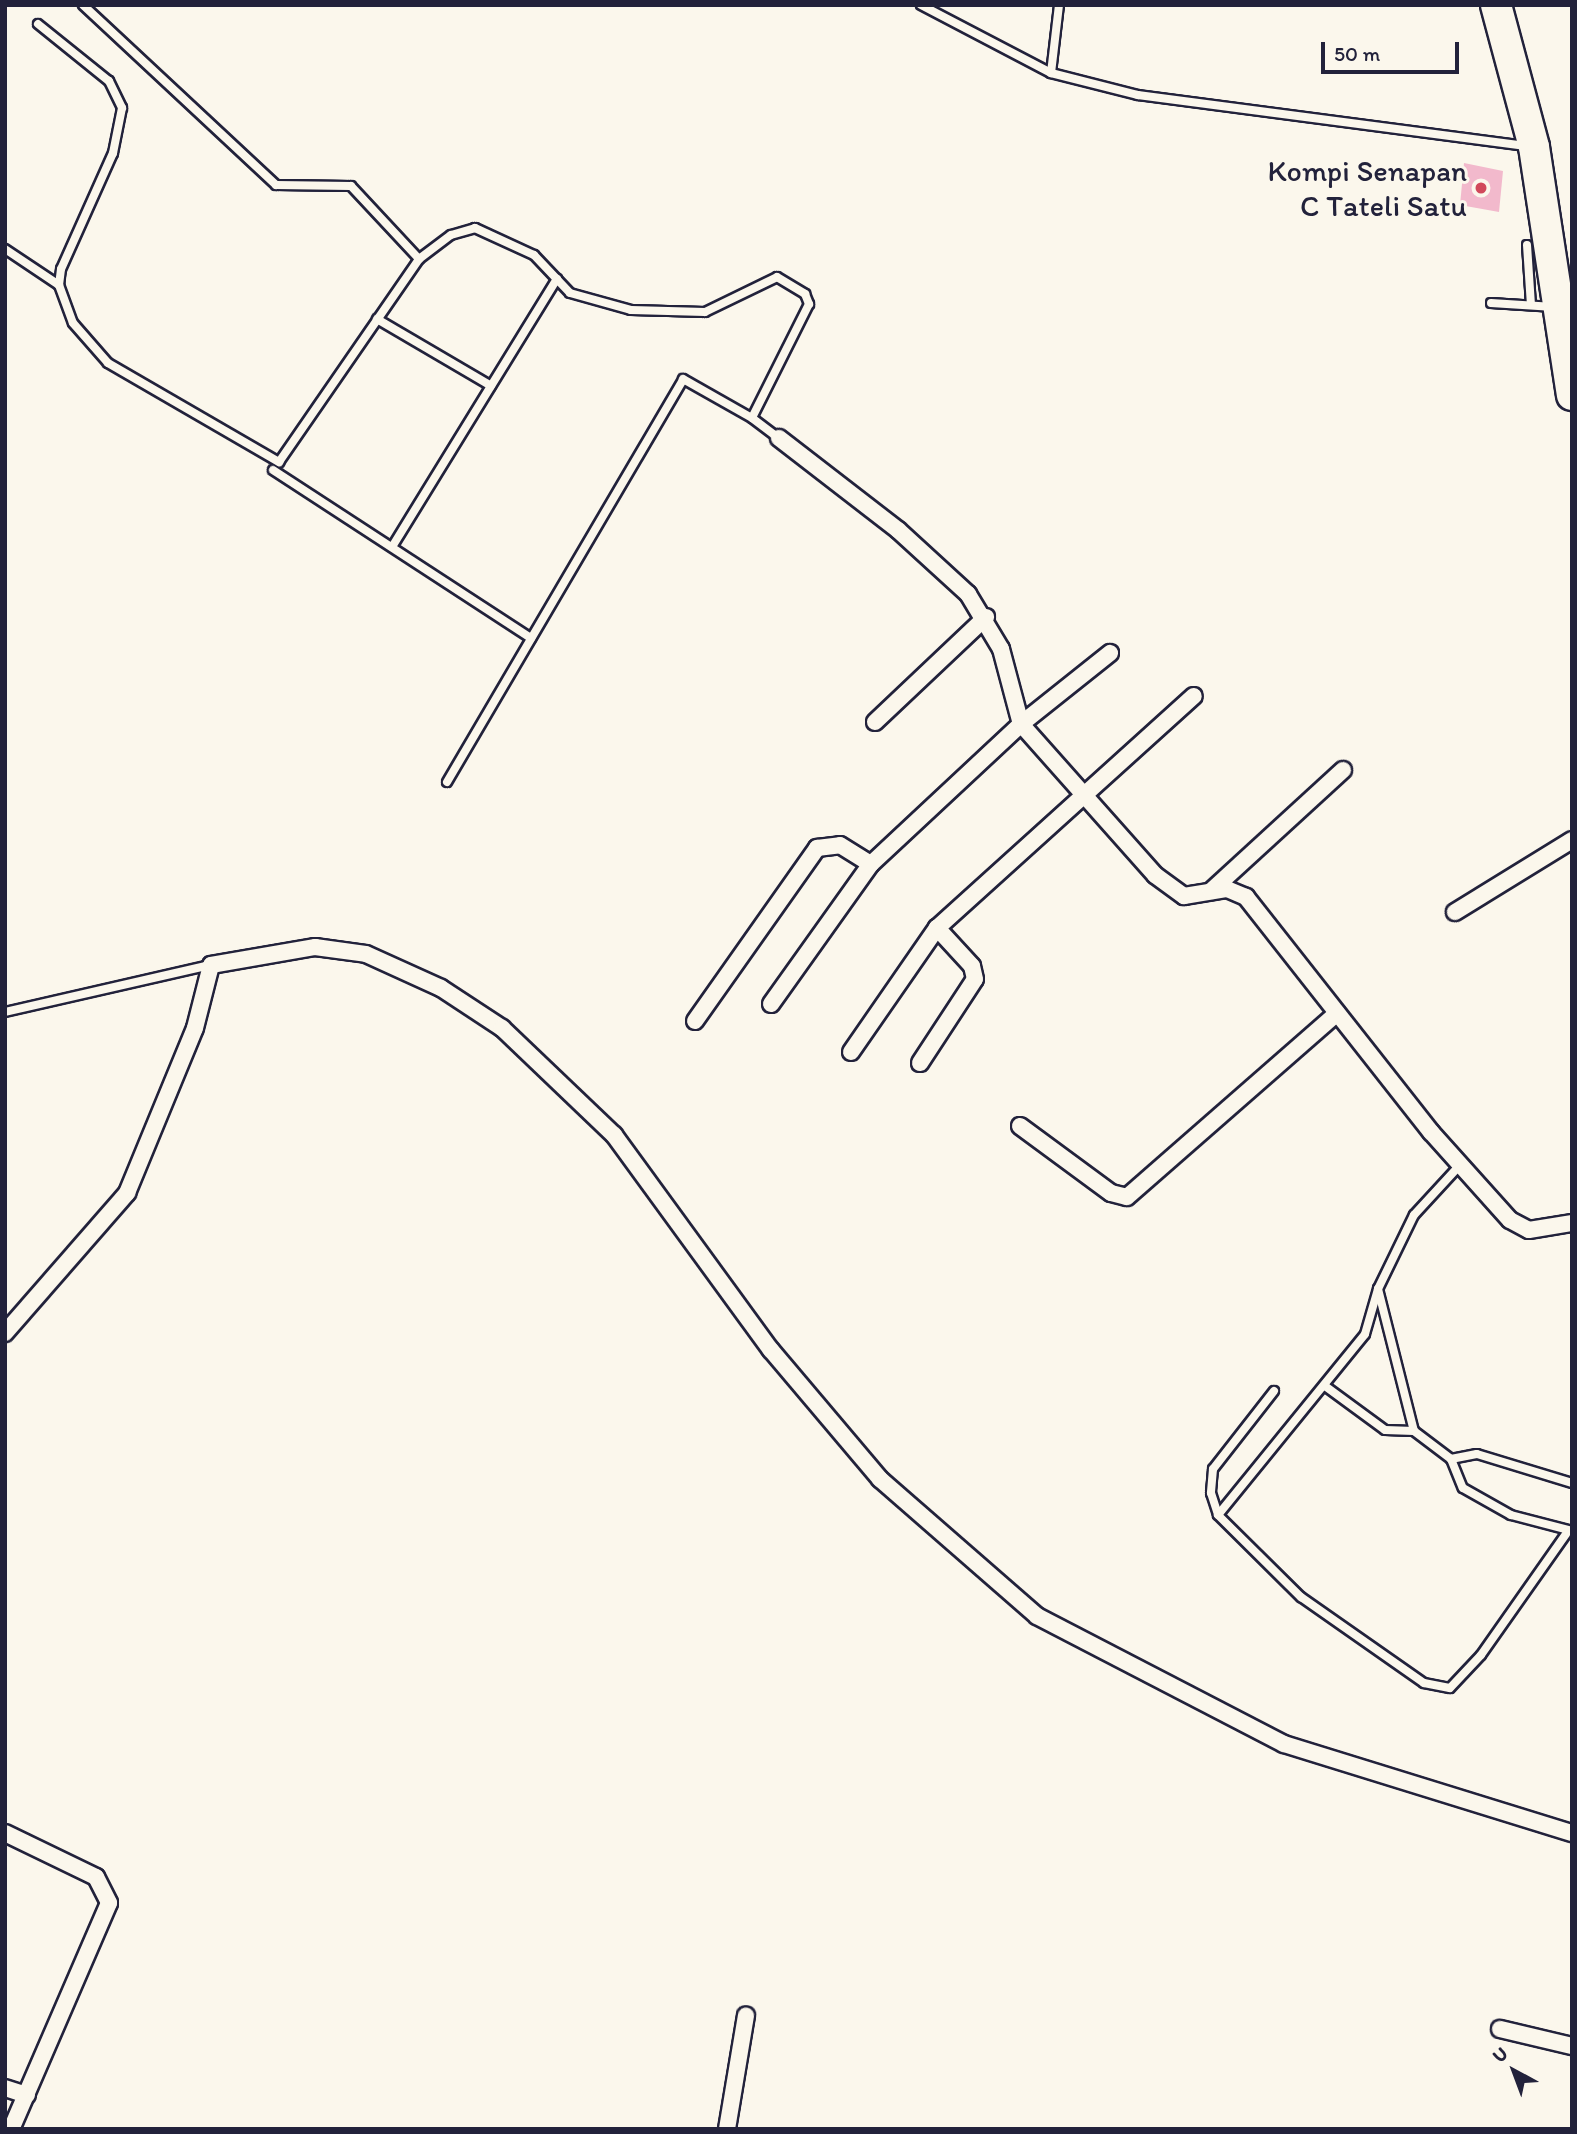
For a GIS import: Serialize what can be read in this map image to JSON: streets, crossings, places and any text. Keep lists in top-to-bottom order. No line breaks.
{"places":["Kompi Senapan C Tateli Satu"],"scale_bar":"50 m","north":"top left"}
